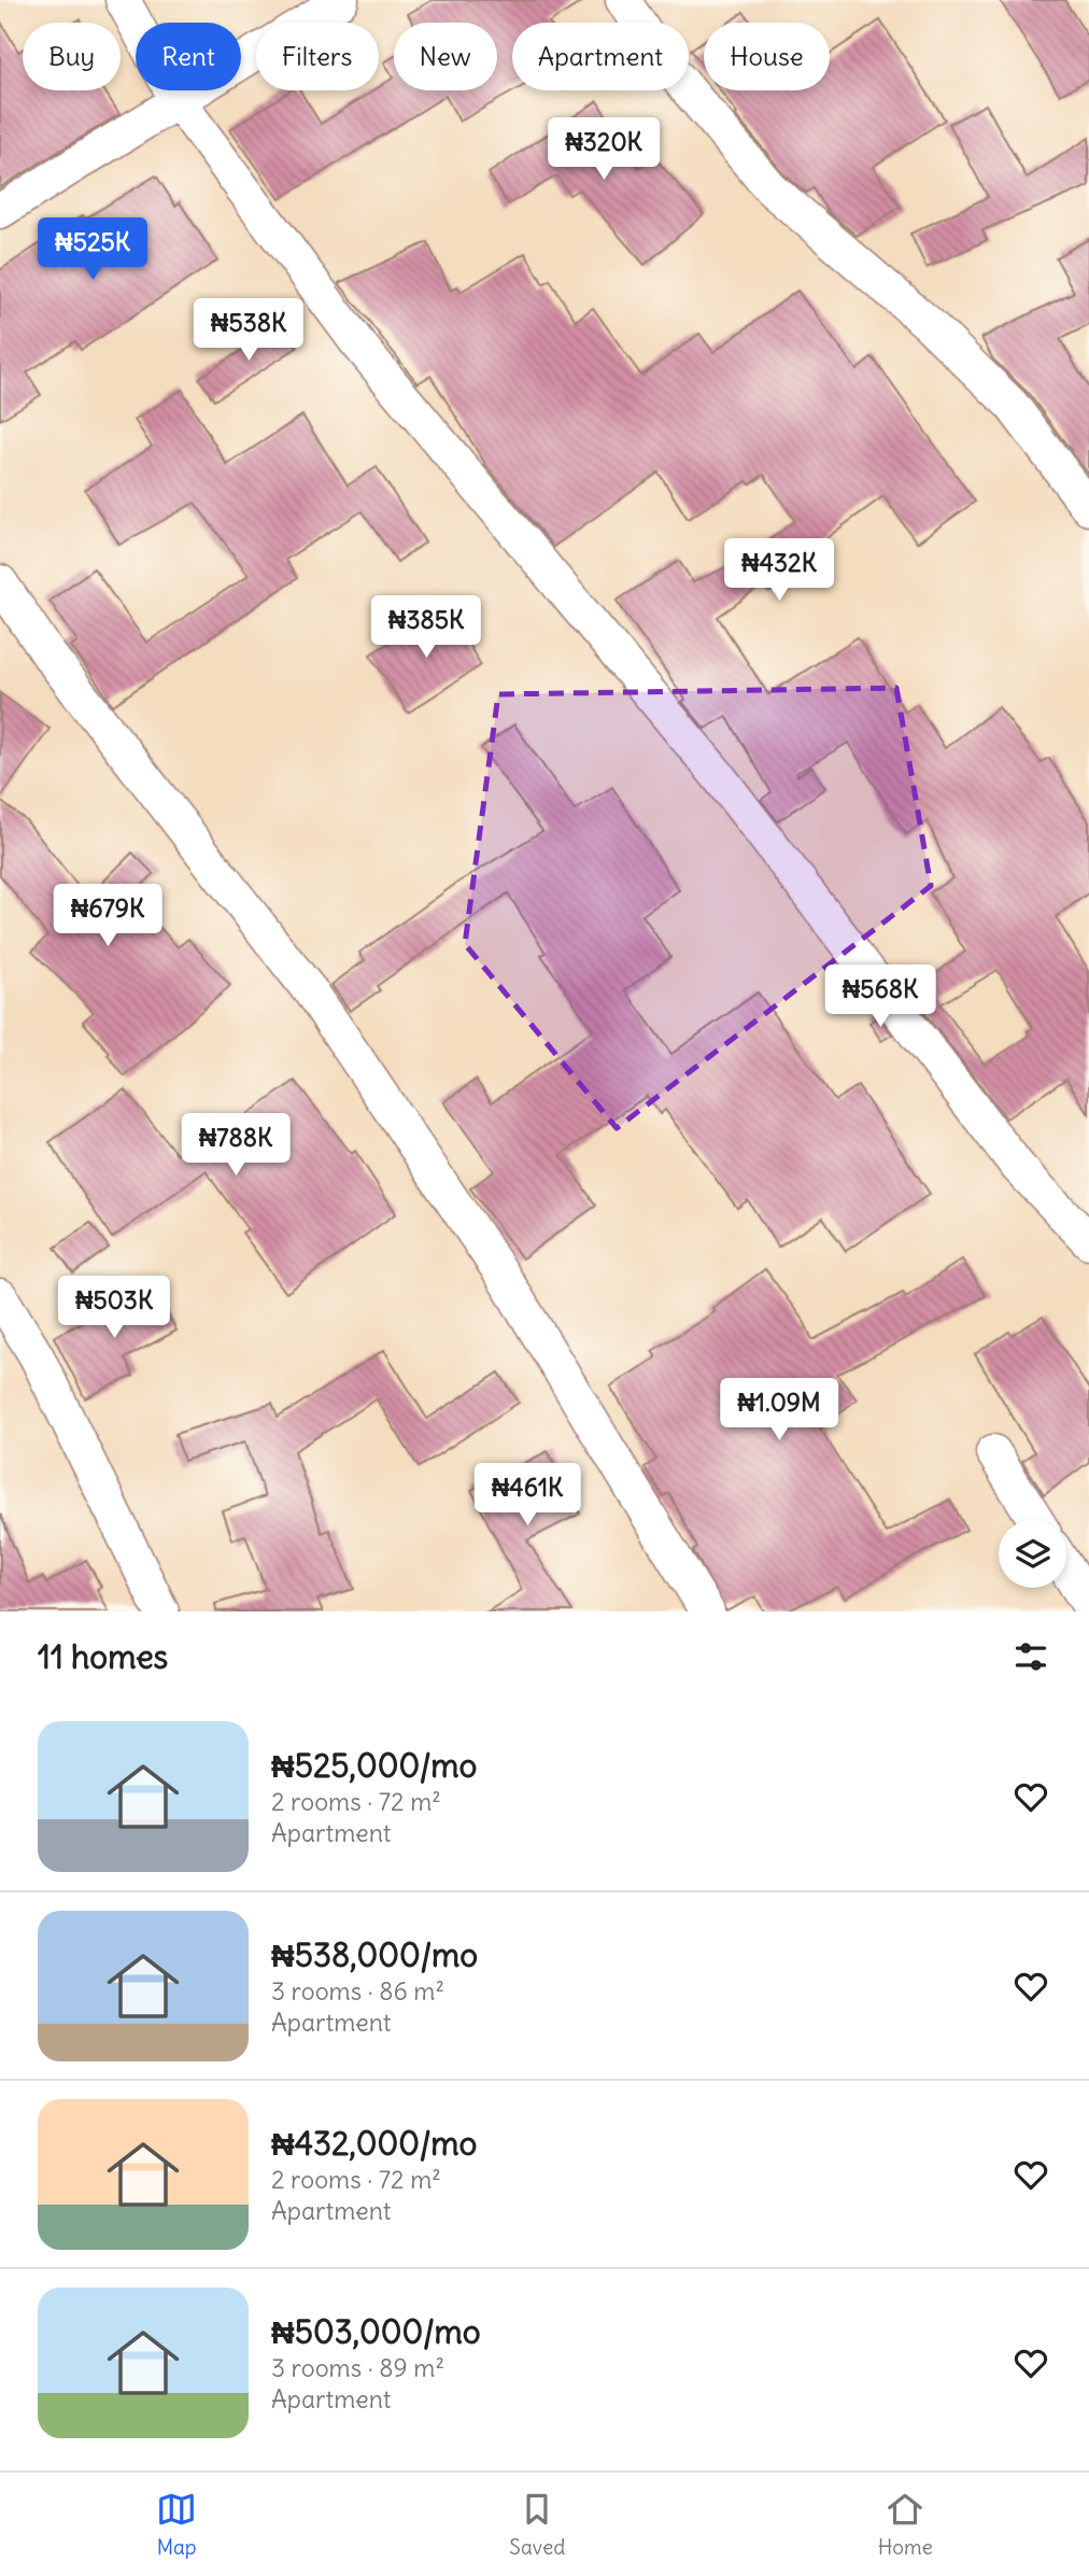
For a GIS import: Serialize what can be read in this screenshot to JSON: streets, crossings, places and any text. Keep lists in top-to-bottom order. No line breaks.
{"page":{"chip":["Buy","Rent","Filters","New","Apartment","House"],"price":["₦320K","₦525K","₦538K","₦432K","₦385K","₦679K","₦568K","₦788K","₦503K","₦1.09M","₦461K"],"heading":"11 homes","list":[{"name":"₦525,000/mo","note":"2 rooms · 72 m² · Apartment"},{"name":"₦538,000/mo","note":"3 rooms · 86 m² · Apartment"},{"name":"₦432,000/mo","note":"2 rooms · 72 m² · Apartment"},{"name":"₦503,000/mo","note":"3 rooms · 89 m² · Apartment"}],"tabs":["Map","Saved","Home"]}}
